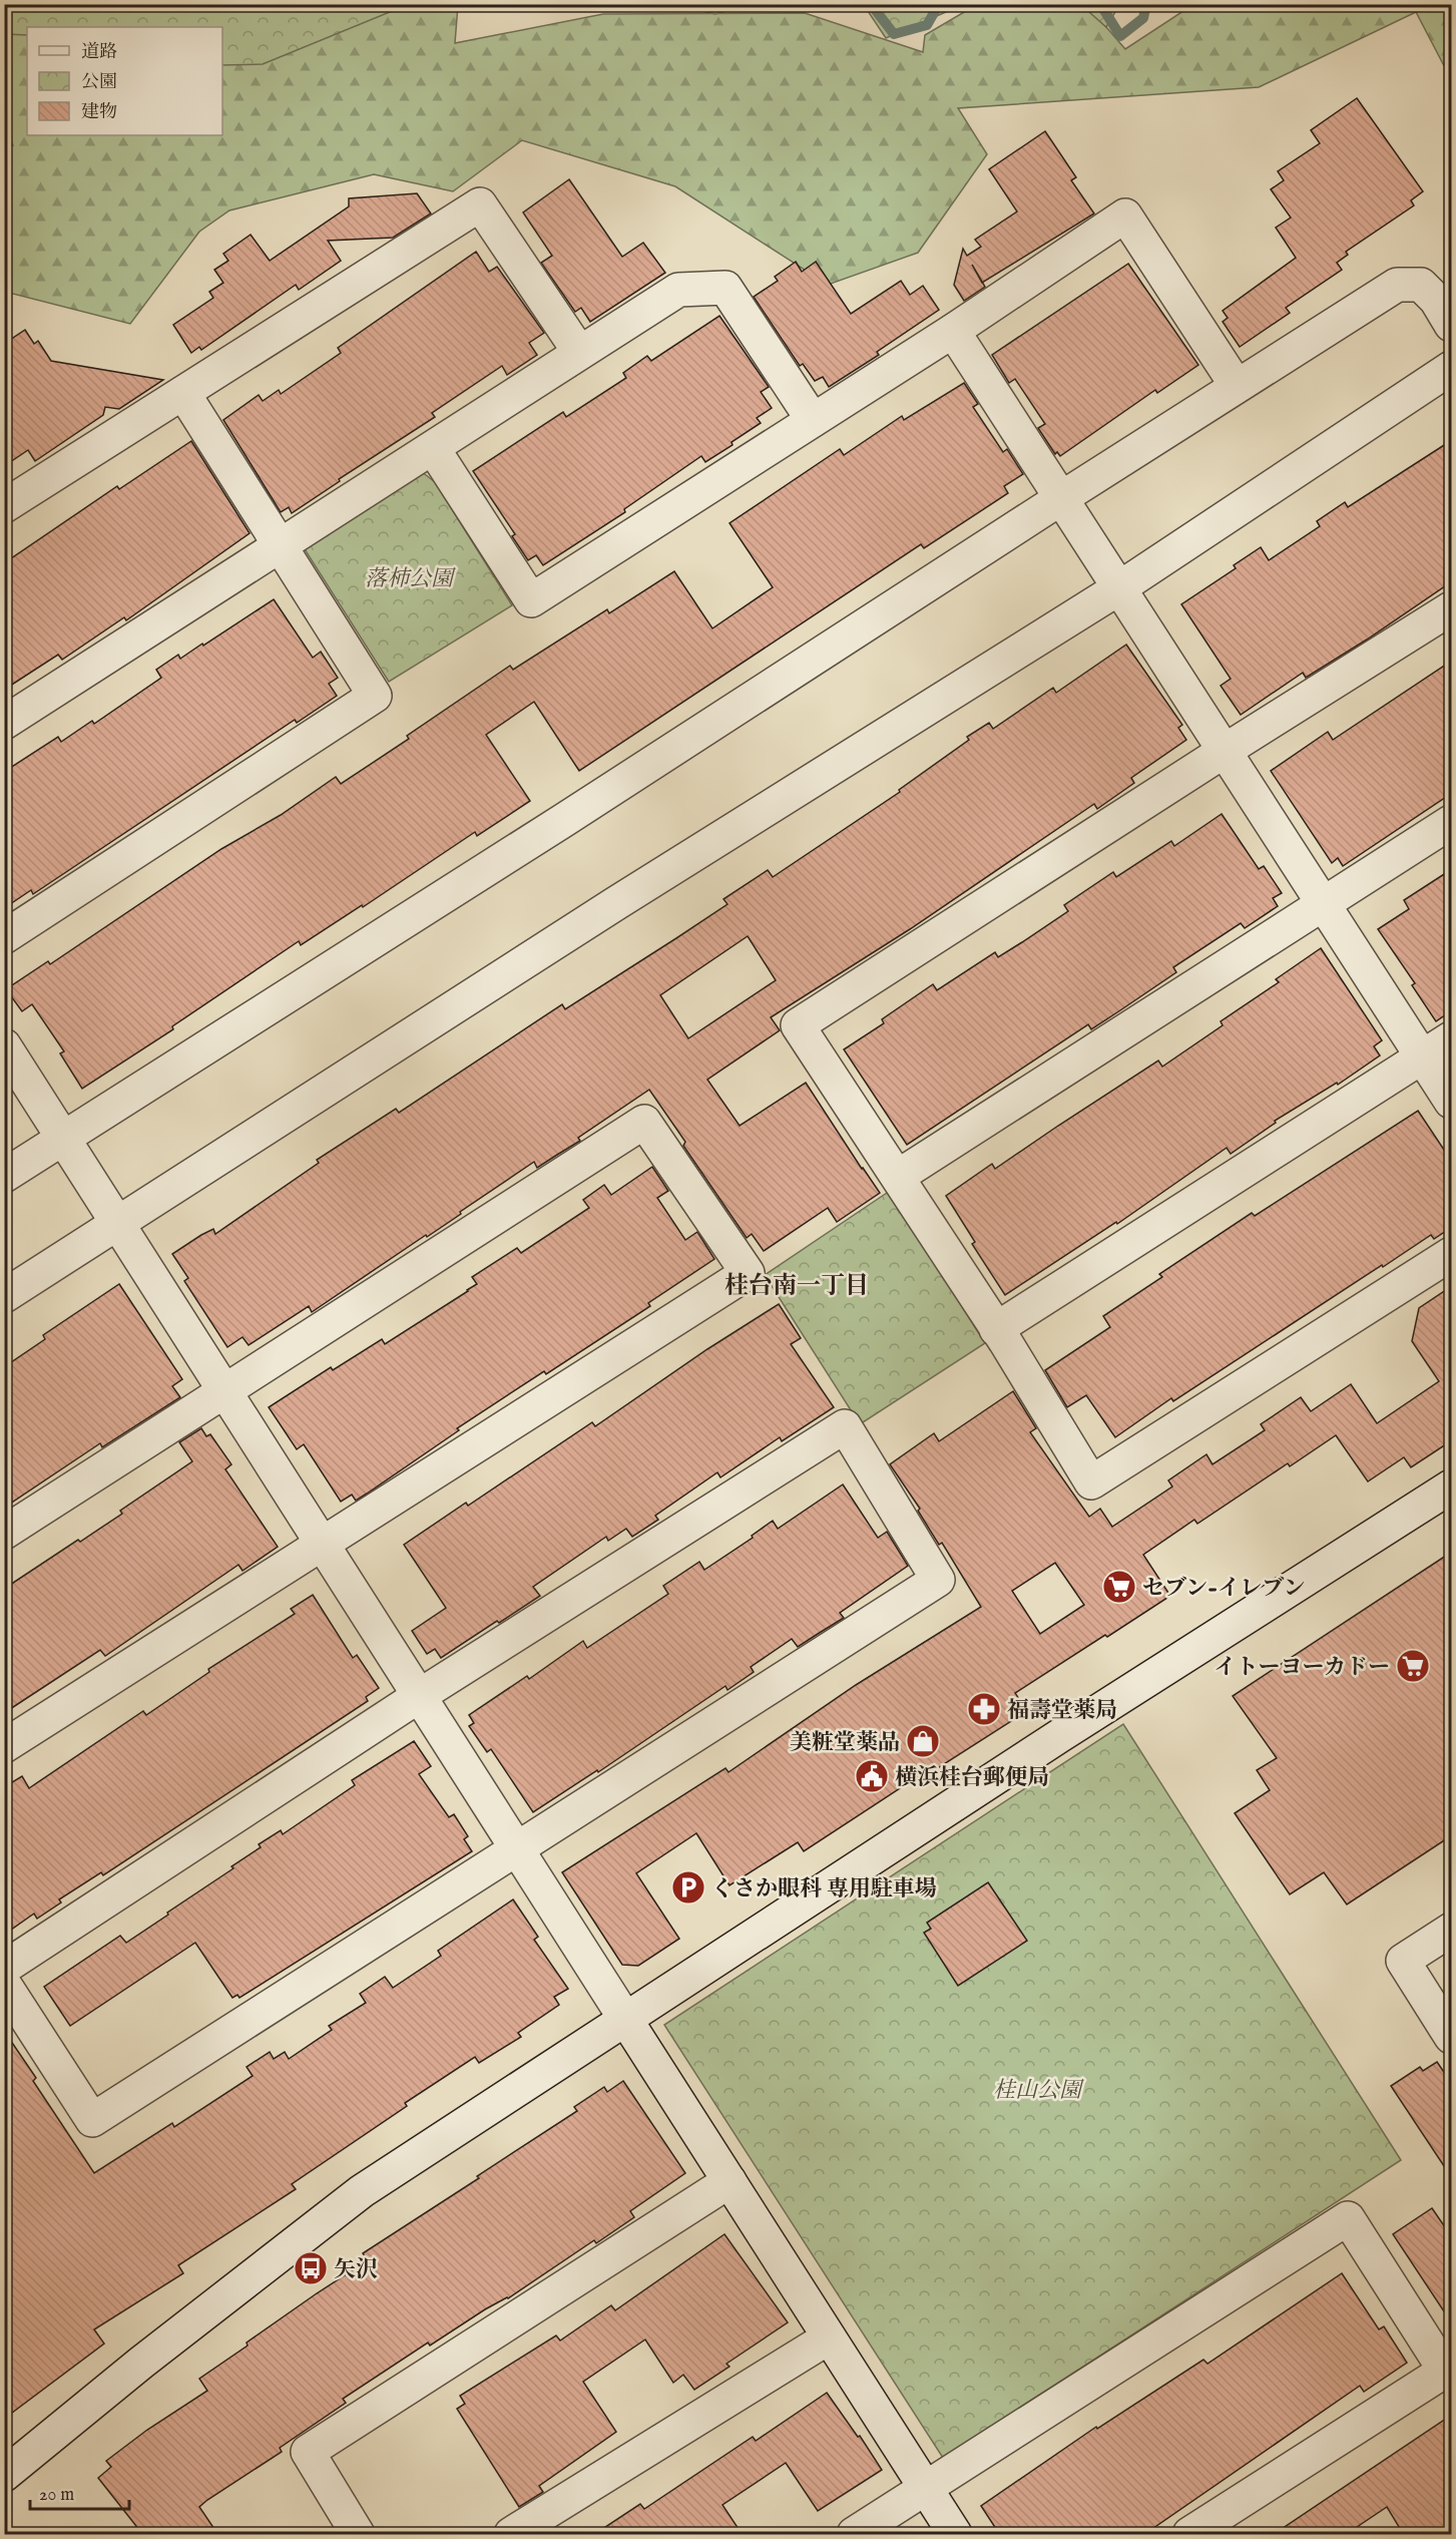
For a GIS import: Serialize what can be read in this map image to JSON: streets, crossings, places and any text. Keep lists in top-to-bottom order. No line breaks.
{"districts":["桂台南一丁目"],"parks":["落柿公園","桂山公園"],"places":{"supermarket":["セブン-イレブン","イトーヨーカドー"],"pharmacy":["福壽堂薬局"],"shop":["美粧堂薬品"],"public building":["横浜桂台郵便局"],"parking":["くさか眼科 専用駐車場"],"bus stop":["矢沢"]},"legend":["道路","公園","建物"],"scale_bar":"20 m"}
